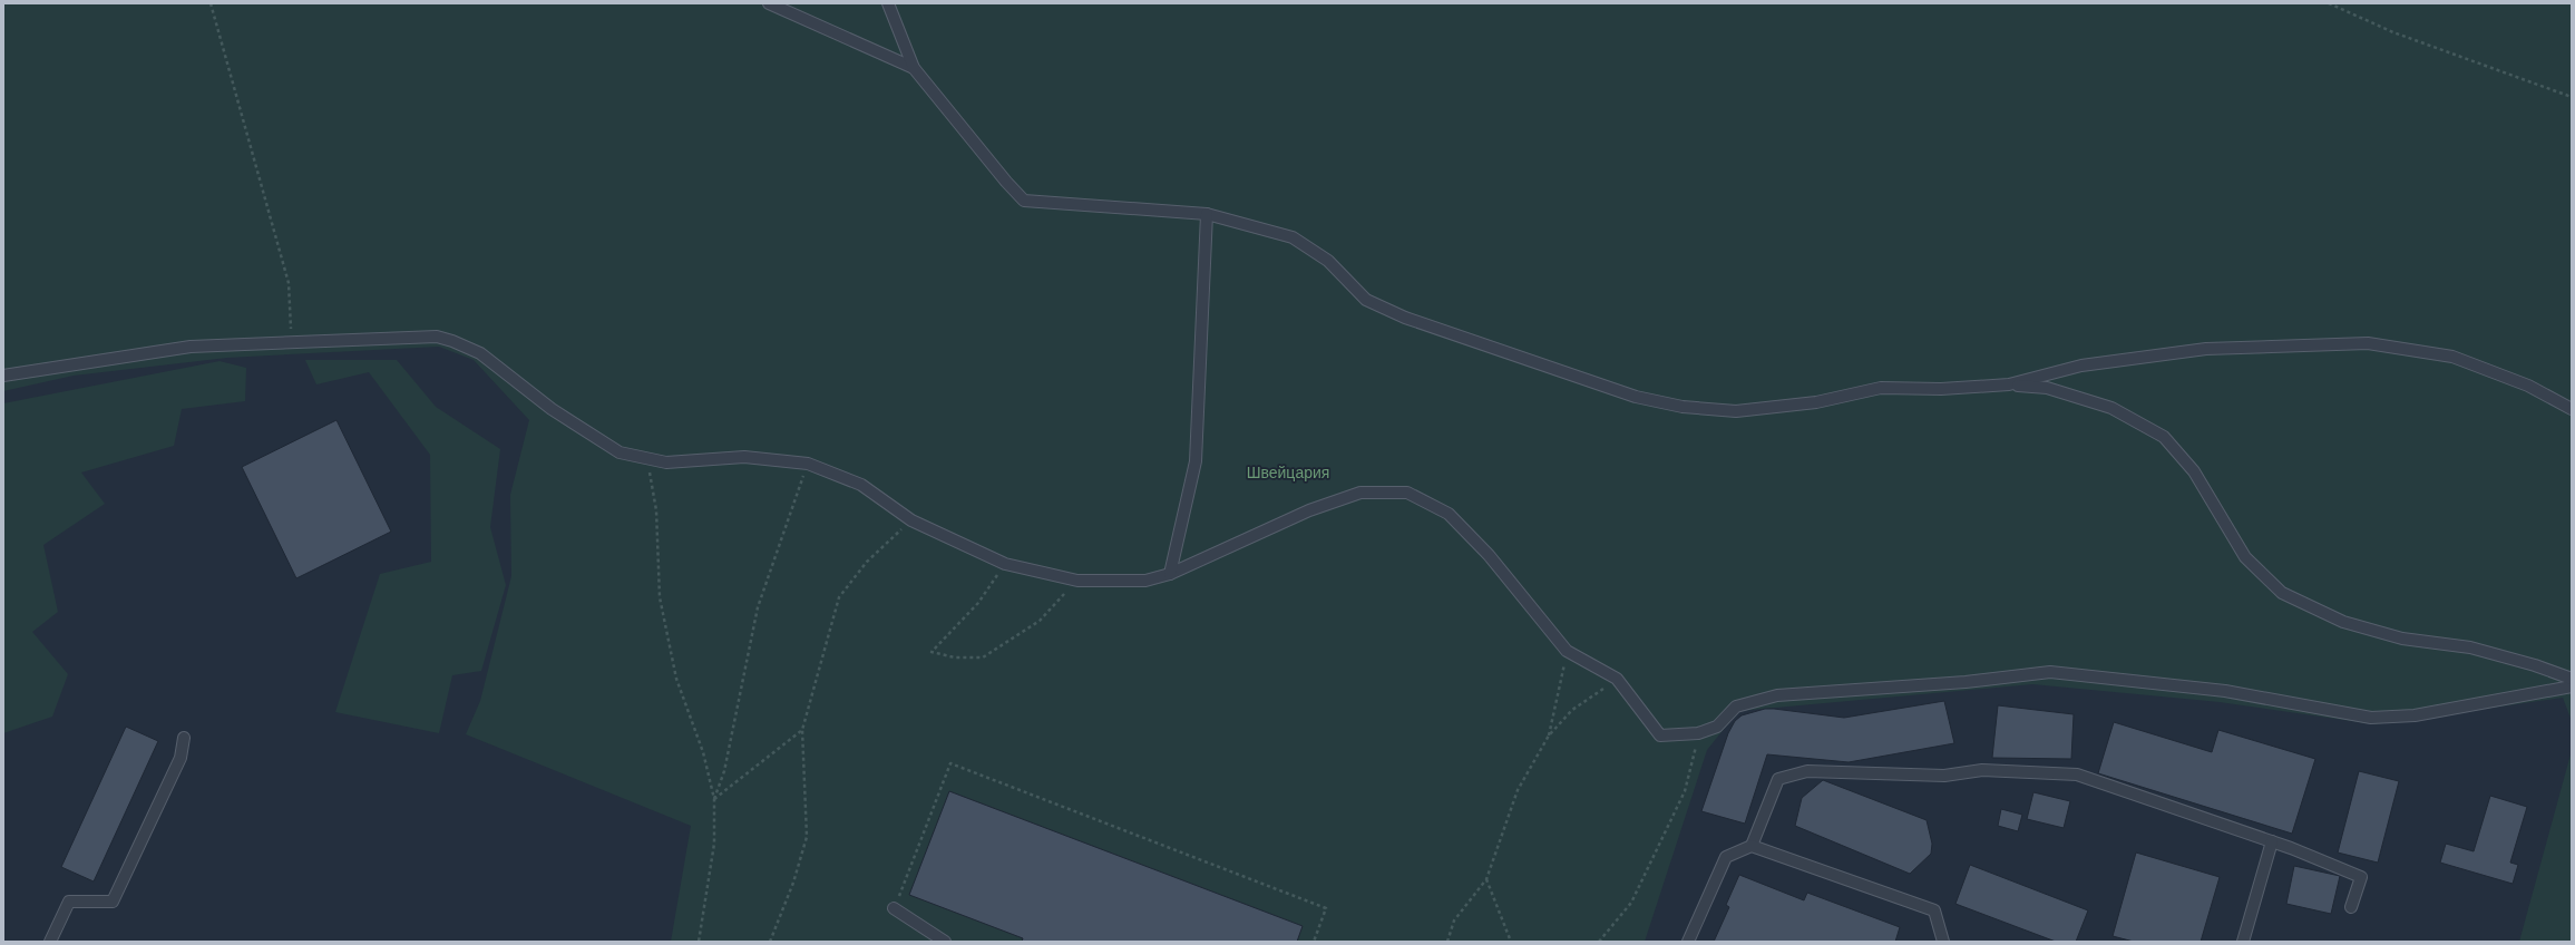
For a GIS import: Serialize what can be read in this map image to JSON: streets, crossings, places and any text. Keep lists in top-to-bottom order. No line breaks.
{"parks":["Швейцария"]}
